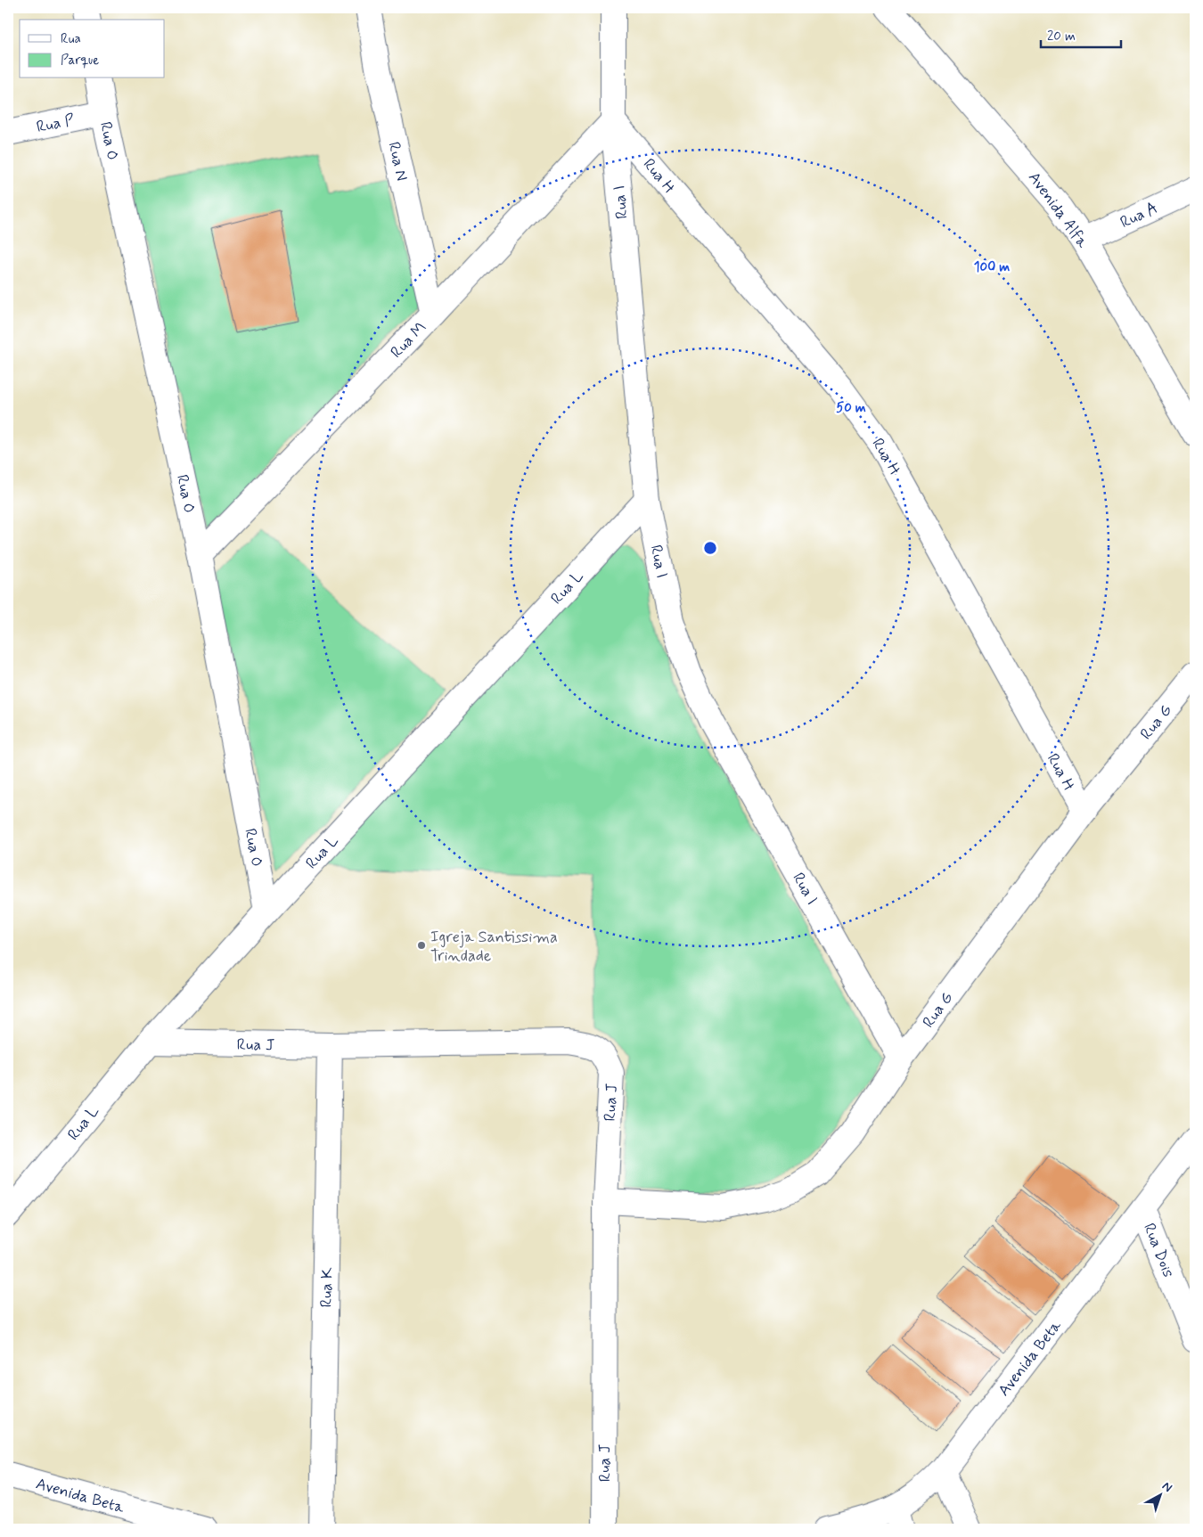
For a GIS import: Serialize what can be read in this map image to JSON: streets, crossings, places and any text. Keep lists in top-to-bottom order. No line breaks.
{"streets":{"street":["Rua P","Rua O","Rua N","Rua H","Rua I","Avenida Alfa","Rua A","Rua M","Rua L","Rua G","Rua J","Rua Dois","Rua K","Avenida Beta"]},"crossings":[["Rua P","Rua O"],["Rua O","Rua M"],["Rua O","Rua L"],["Rua N","Rua M"],["Rua H","Rua I"],["Rua H","Rua M"],["Rua H","Rua G"],["Rua I","Rua M"],["Rua I","Rua L"],["Rua I","Rua G"],["Avenida Alfa","Rua A"],["Rua L","Rua J"],["Rua G","Rua J"],["Rua J","Rua K"],["Rua Dois","Avenida Beta"]],"places":["Igreja Santissima Trindade"],"legend":["Rua","Parque"],"scale_bar":"20 m","north":"top right","rings":["100 m","50 m"]}
